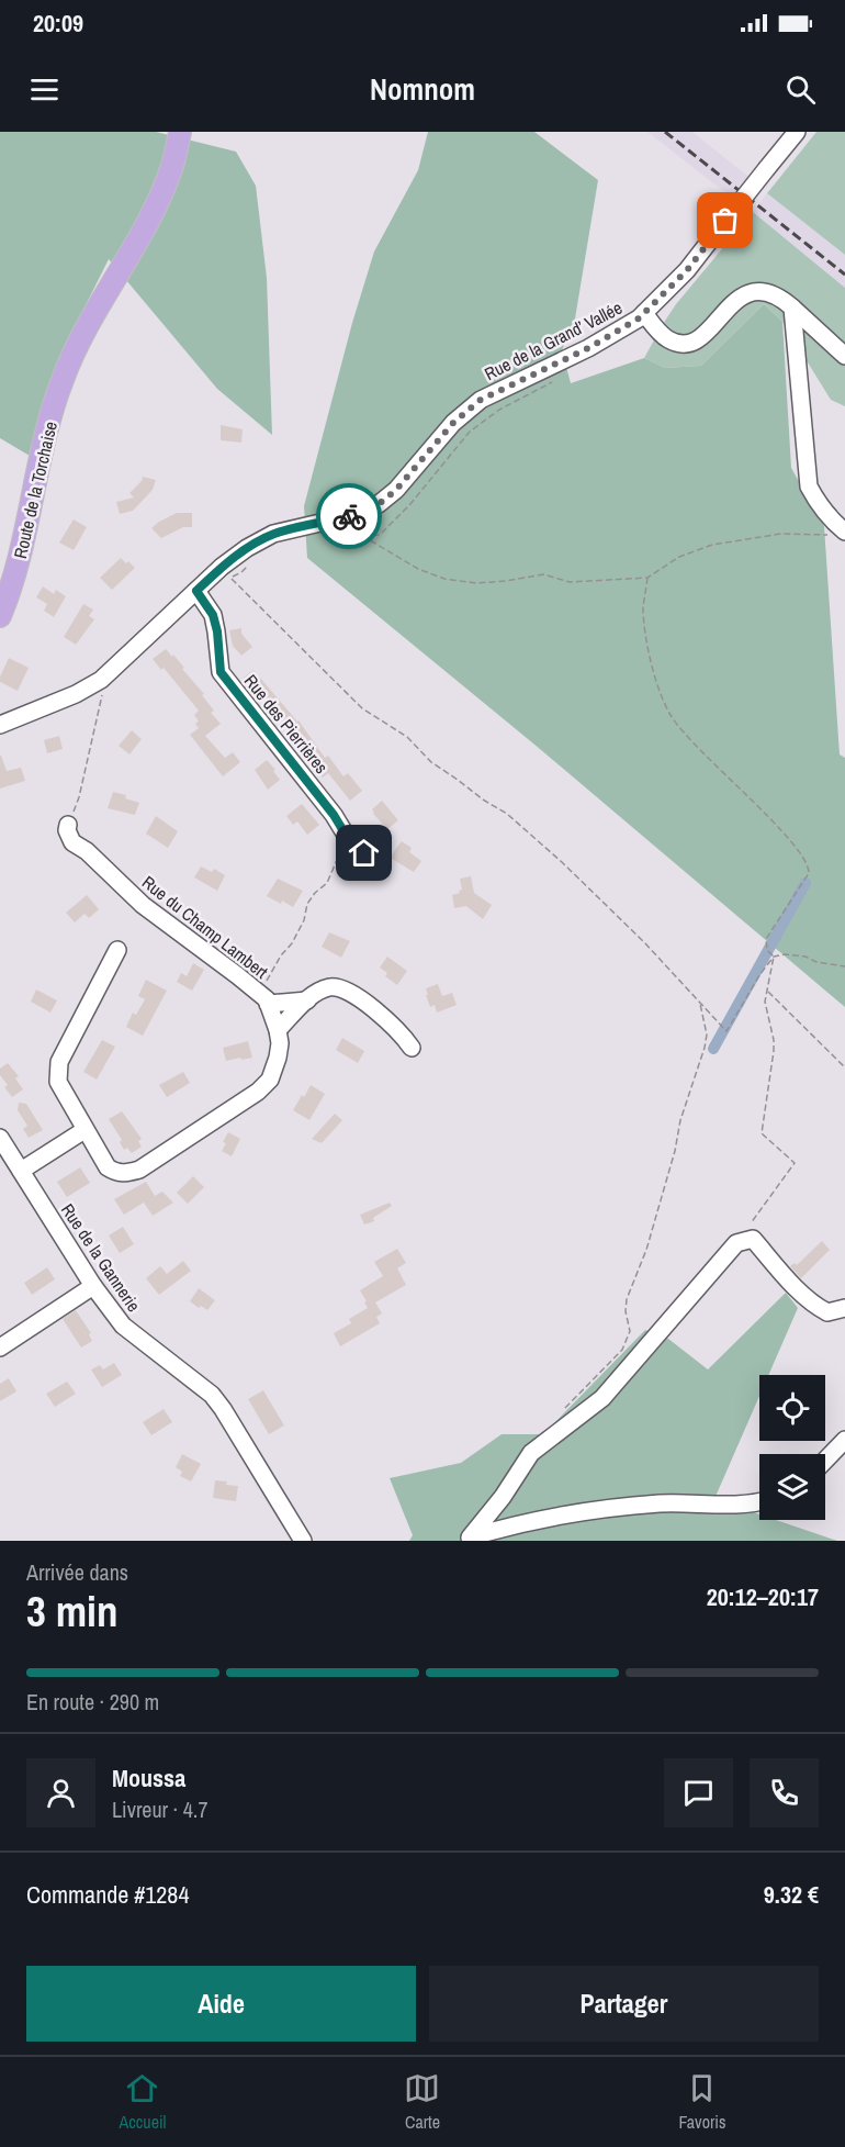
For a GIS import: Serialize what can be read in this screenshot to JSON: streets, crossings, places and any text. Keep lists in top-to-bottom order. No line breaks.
{"streets":{"main road":["Route de la Torchaise"],"street":["Rue de la Grand’ Vallée","Rue des Pierrières","Rue du Champ Lambert","Rue de la Gannerie"]},"crossings":[["Rue de la Grand’ Vallée","Rue des Pierrières"]],"page":{"status":"20:09","header":"Nomnom","heading":["3 min","Arrivée dans","20:12–20:17"],"panel":["Moussa","Livreur · 4.7","Commande #1284","9.32 €"],"bar":"En route · 290 m","buttons":["Aide","Partager"],"tabs":["Accueil","Carte","Favoris"]}}
